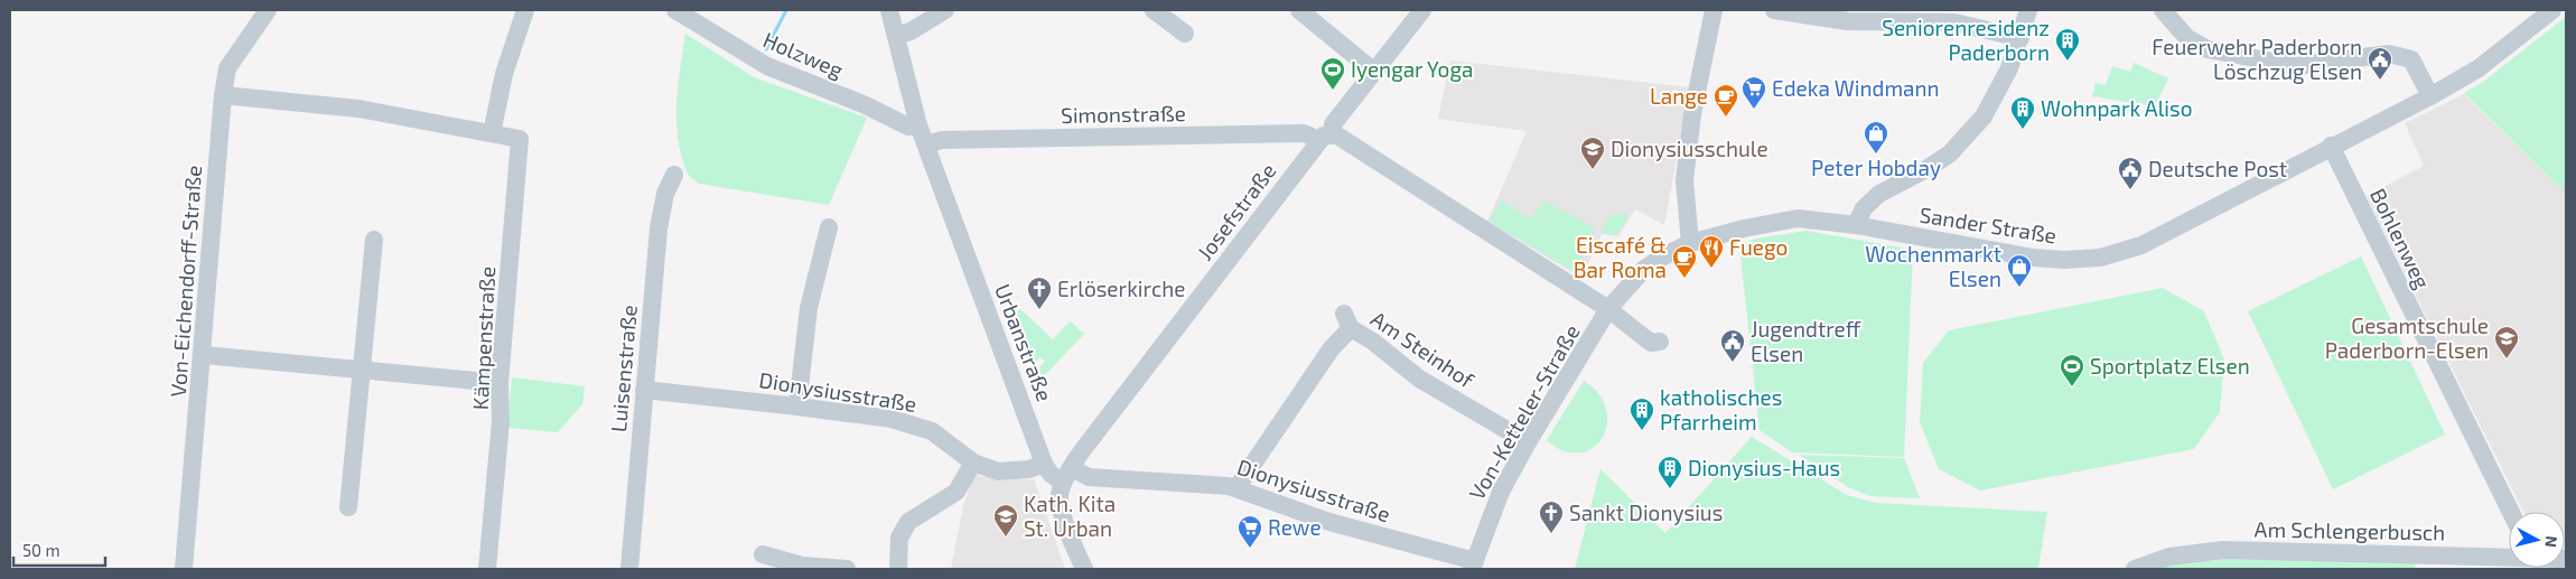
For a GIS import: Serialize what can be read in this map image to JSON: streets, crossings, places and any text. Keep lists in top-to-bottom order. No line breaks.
{"streets":{"street":["Holzweg","Simonstraße","Josefstraße","Sander Straße","Bohlenweg","Von-Eichendorff-Straße","Kämpenstraße","Urbanstraße","Am Steinhof","Luisenstraße","Dionysiusstraße","Von-Ketteler-Straße","Am Schlengerbusch"]},"crossings":[["Holzweg","Urbanstraße"],["Simonstraße","Josefstraße"],["Simonstraße","Urbanstraße"],["Simonstraße","Von-Ketteler-Straße"],["Josefstraße","Urbanstraße"],["Josefstraße","Dionysiusstraße"],["Sander Straße","Bohlenweg"],["Sander Straße","Von-Ketteler-Straße"],["Urbanstraße","Dionysiusstraße"],["Am Steinhof","Dionysiusstraße"],["Am Steinhof","Von-Ketteler-Straße"],["Luisenstraße","Dionysiusstraße"],["Dionysiusstraße","Von-Ketteler-Straße"]],"places":{"building":["Seniorenresidenz Paderborn","Wohnpark Aliso","katholisches Pfarrheim","Dionysius-Haus"],"public building":["Feuerwehr Paderborn Löschzug Elsen","Deutsche Post","Jugendtreff Elsen"],"sports":["Iyengar Yoga","Sportplatz Elsen"],"supermarket":["Edeka Windmann","Rewe"],"cafe":["Lange","Eiscafé & Bar Roma"],"shop":["Peter Hobday","Wochenmarkt Elsen"],"school or university":["Dionysiusschule","Gesamtschule Paderborn-Elsen","Kath. Kita St. Urban"],"restaurant":["Fuego"],"church":["Erlöserkirche","Sankt Dionysius"]},"scale_bar":"50 m","north":"right"}
